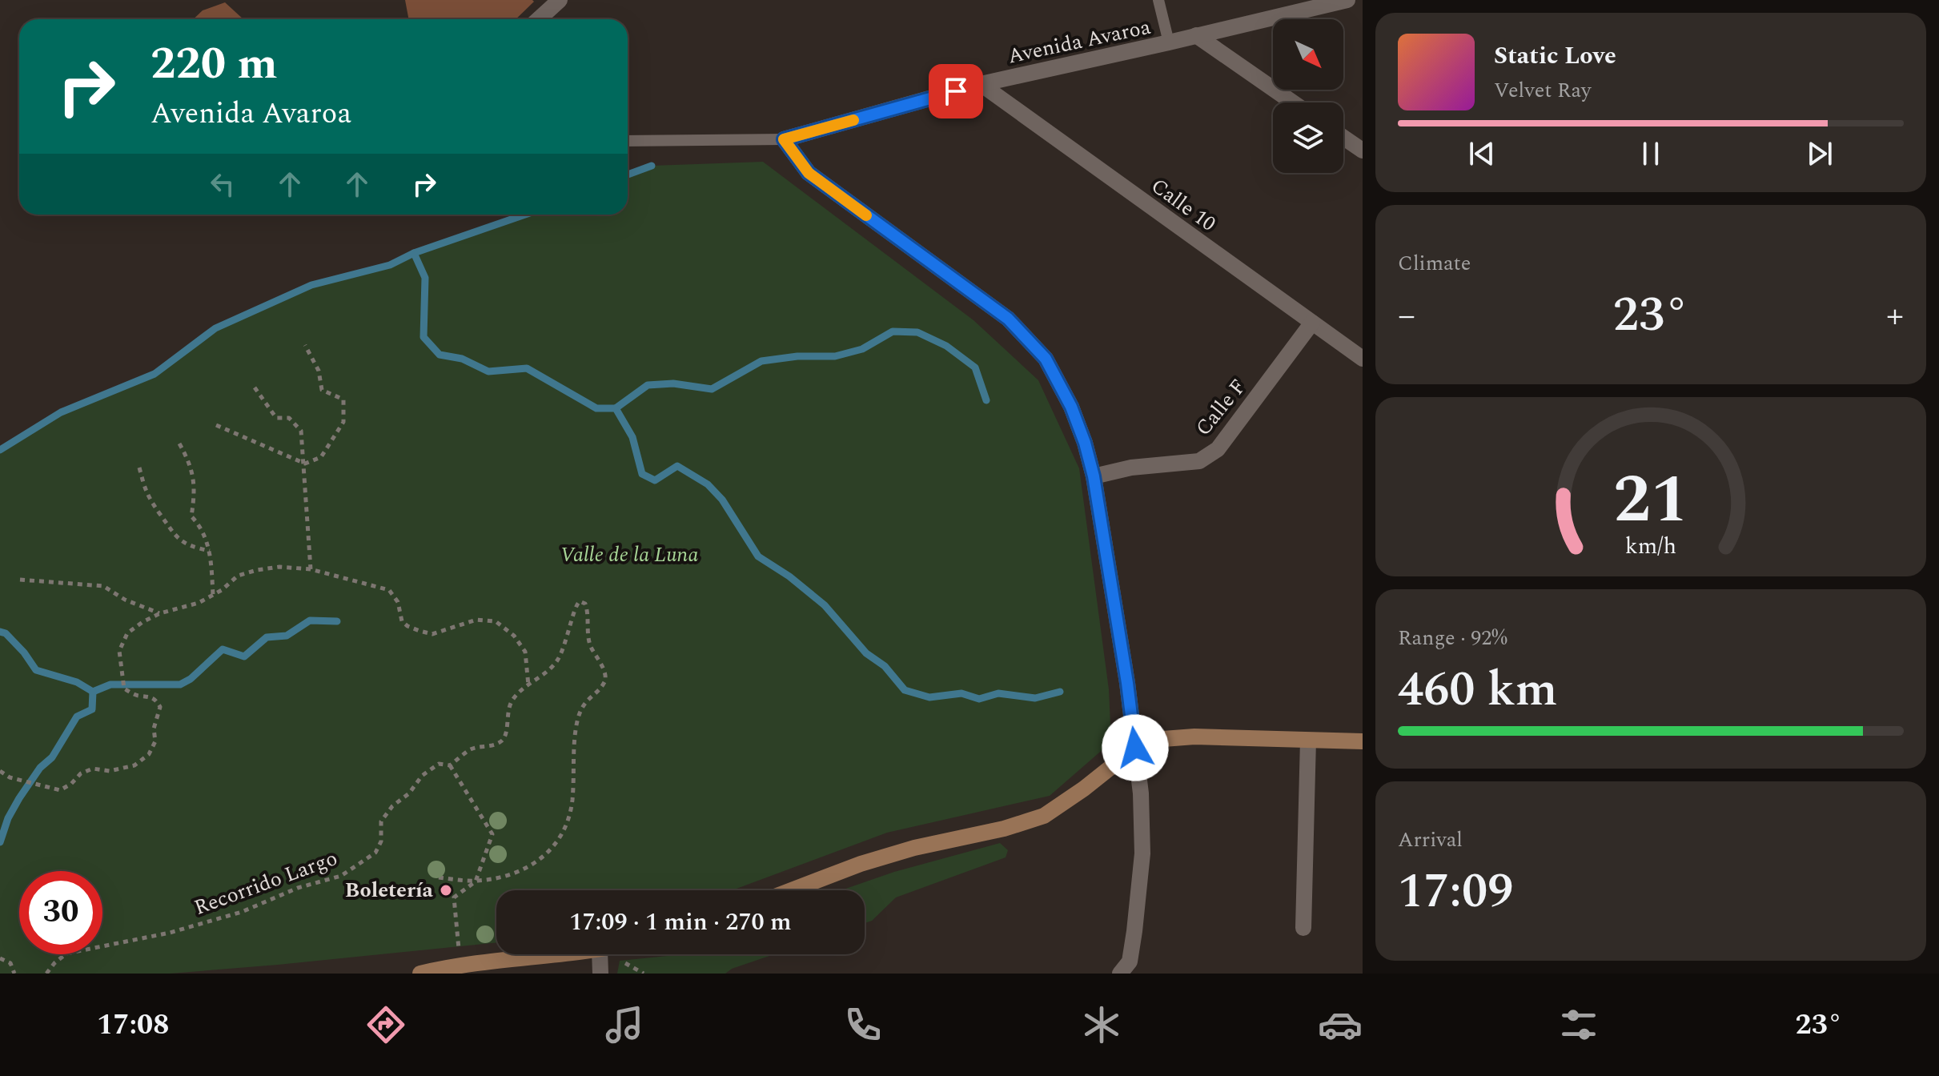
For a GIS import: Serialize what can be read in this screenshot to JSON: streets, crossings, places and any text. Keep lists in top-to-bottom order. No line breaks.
{"streets":{"street":["Avenida Avaroa","Calle 10","Calle F"],"path":["Recorrido Largo"]},"crossings":[["Avenida Avaroa","Calle 10"],["Calle 10","Calle F"]],"parks":["Valle de la Luna"],"places":["Boletería"],"north":"bottom right","page":{"turn":["220 m","Avenida Avaroa"],"song":["Static Love","Velvet Ray"],"tile":["Climate",["Range · 92%","460 km"],["Arrival","17:09"]],"heat":["−","23°","+"],"limit":"30","trip":"17:09 · 1 min · 270 m","tabs":["17:08","23°"],"gauge":["21","km/h"]}}
